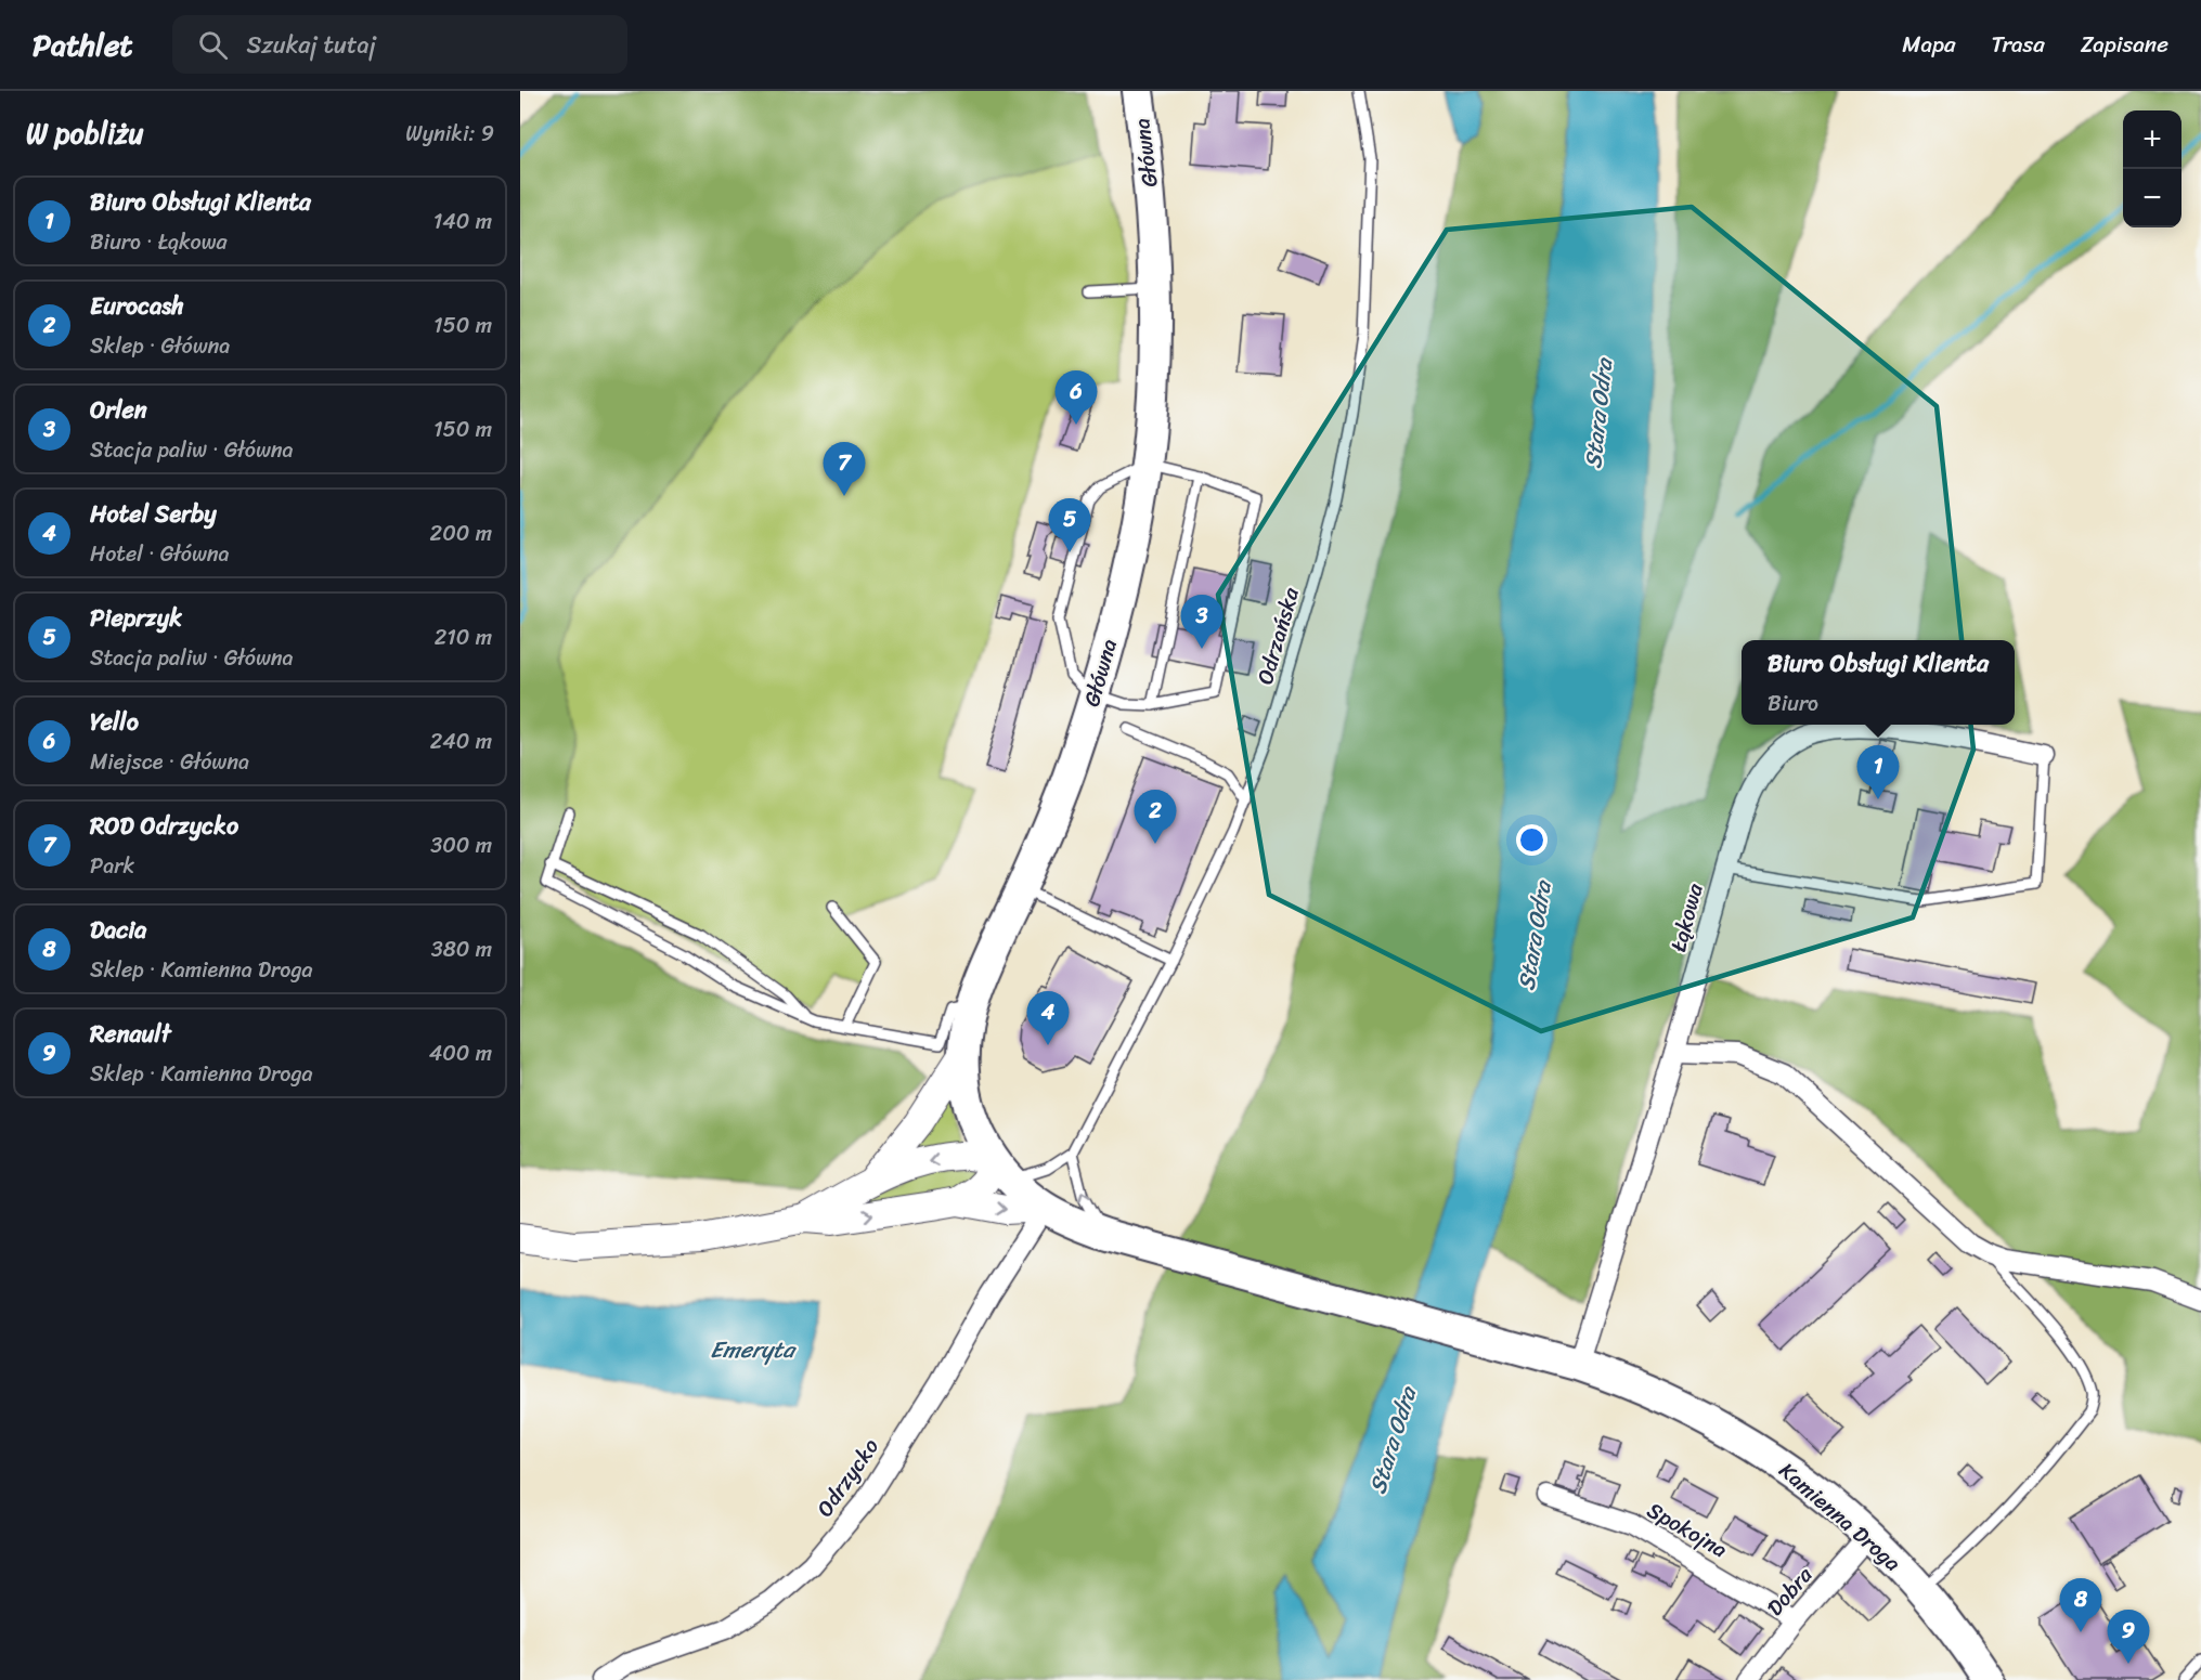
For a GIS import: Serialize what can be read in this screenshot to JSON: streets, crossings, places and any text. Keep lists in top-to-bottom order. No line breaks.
{"streets":{"main road":["Główna","Kamienna Droga"],"street":["Łąkowa","Odrzycko","Spokojna","Dobra"],"lane":["Odrzańska"]},"crossings":[["Główna","Odrzycko"],["Główna","Kamienna Droga"],["Łąkowa","Kamienna Droga"],["Kamienna Droga","Dobra"],["Spokojna","Dobra"]],"water":["Stara Odra","Emeryta"],"page":{"header":"Pathlet","search":"Szukaj tutaj","nav":["Mapa","Trasa","Zapisane"],"heading":["W pobliżu","Wyniki: 9"],"map_buttons":["+","−"],"list":[{"mark":"1","name":"Biuro Obsługi Klienta","note":"Biuro · Łąkowa","value":"140 m"},{"mark":"2","name":"Eurocash","note":"Sklep · Główna","value":"150 m"},{"mark":"3","name":"Orlen","note":"Stacja paliw · Główna","value":"150 m"},{"mark":"4","name":"Hotel Serby","note":"Hotel · Główna","value":"200 m"},{"mark":"5","name":"Pieprzyk","note":"Stacja paliw · Główna","value":"210 m"},{"mark":"6","name":"Yello","note":"Miejsce · Główna","value":"240 m"},{"mark":"7","name":"ROD Odrzycko","note":"Park","value":"300 m"},{"mark":"8","name":"Dacia","note":"Sklep · Kamienna Droga","value":"380 m"},{"mark":"9","name":"Renault","note":"Sklep · Kamienna Droga","value":"400 m"}],"pins":["6","7","5","3","1","2","4","8","9"],"popup":["Biuro Obsługi Klienta","Biuro"]}}
